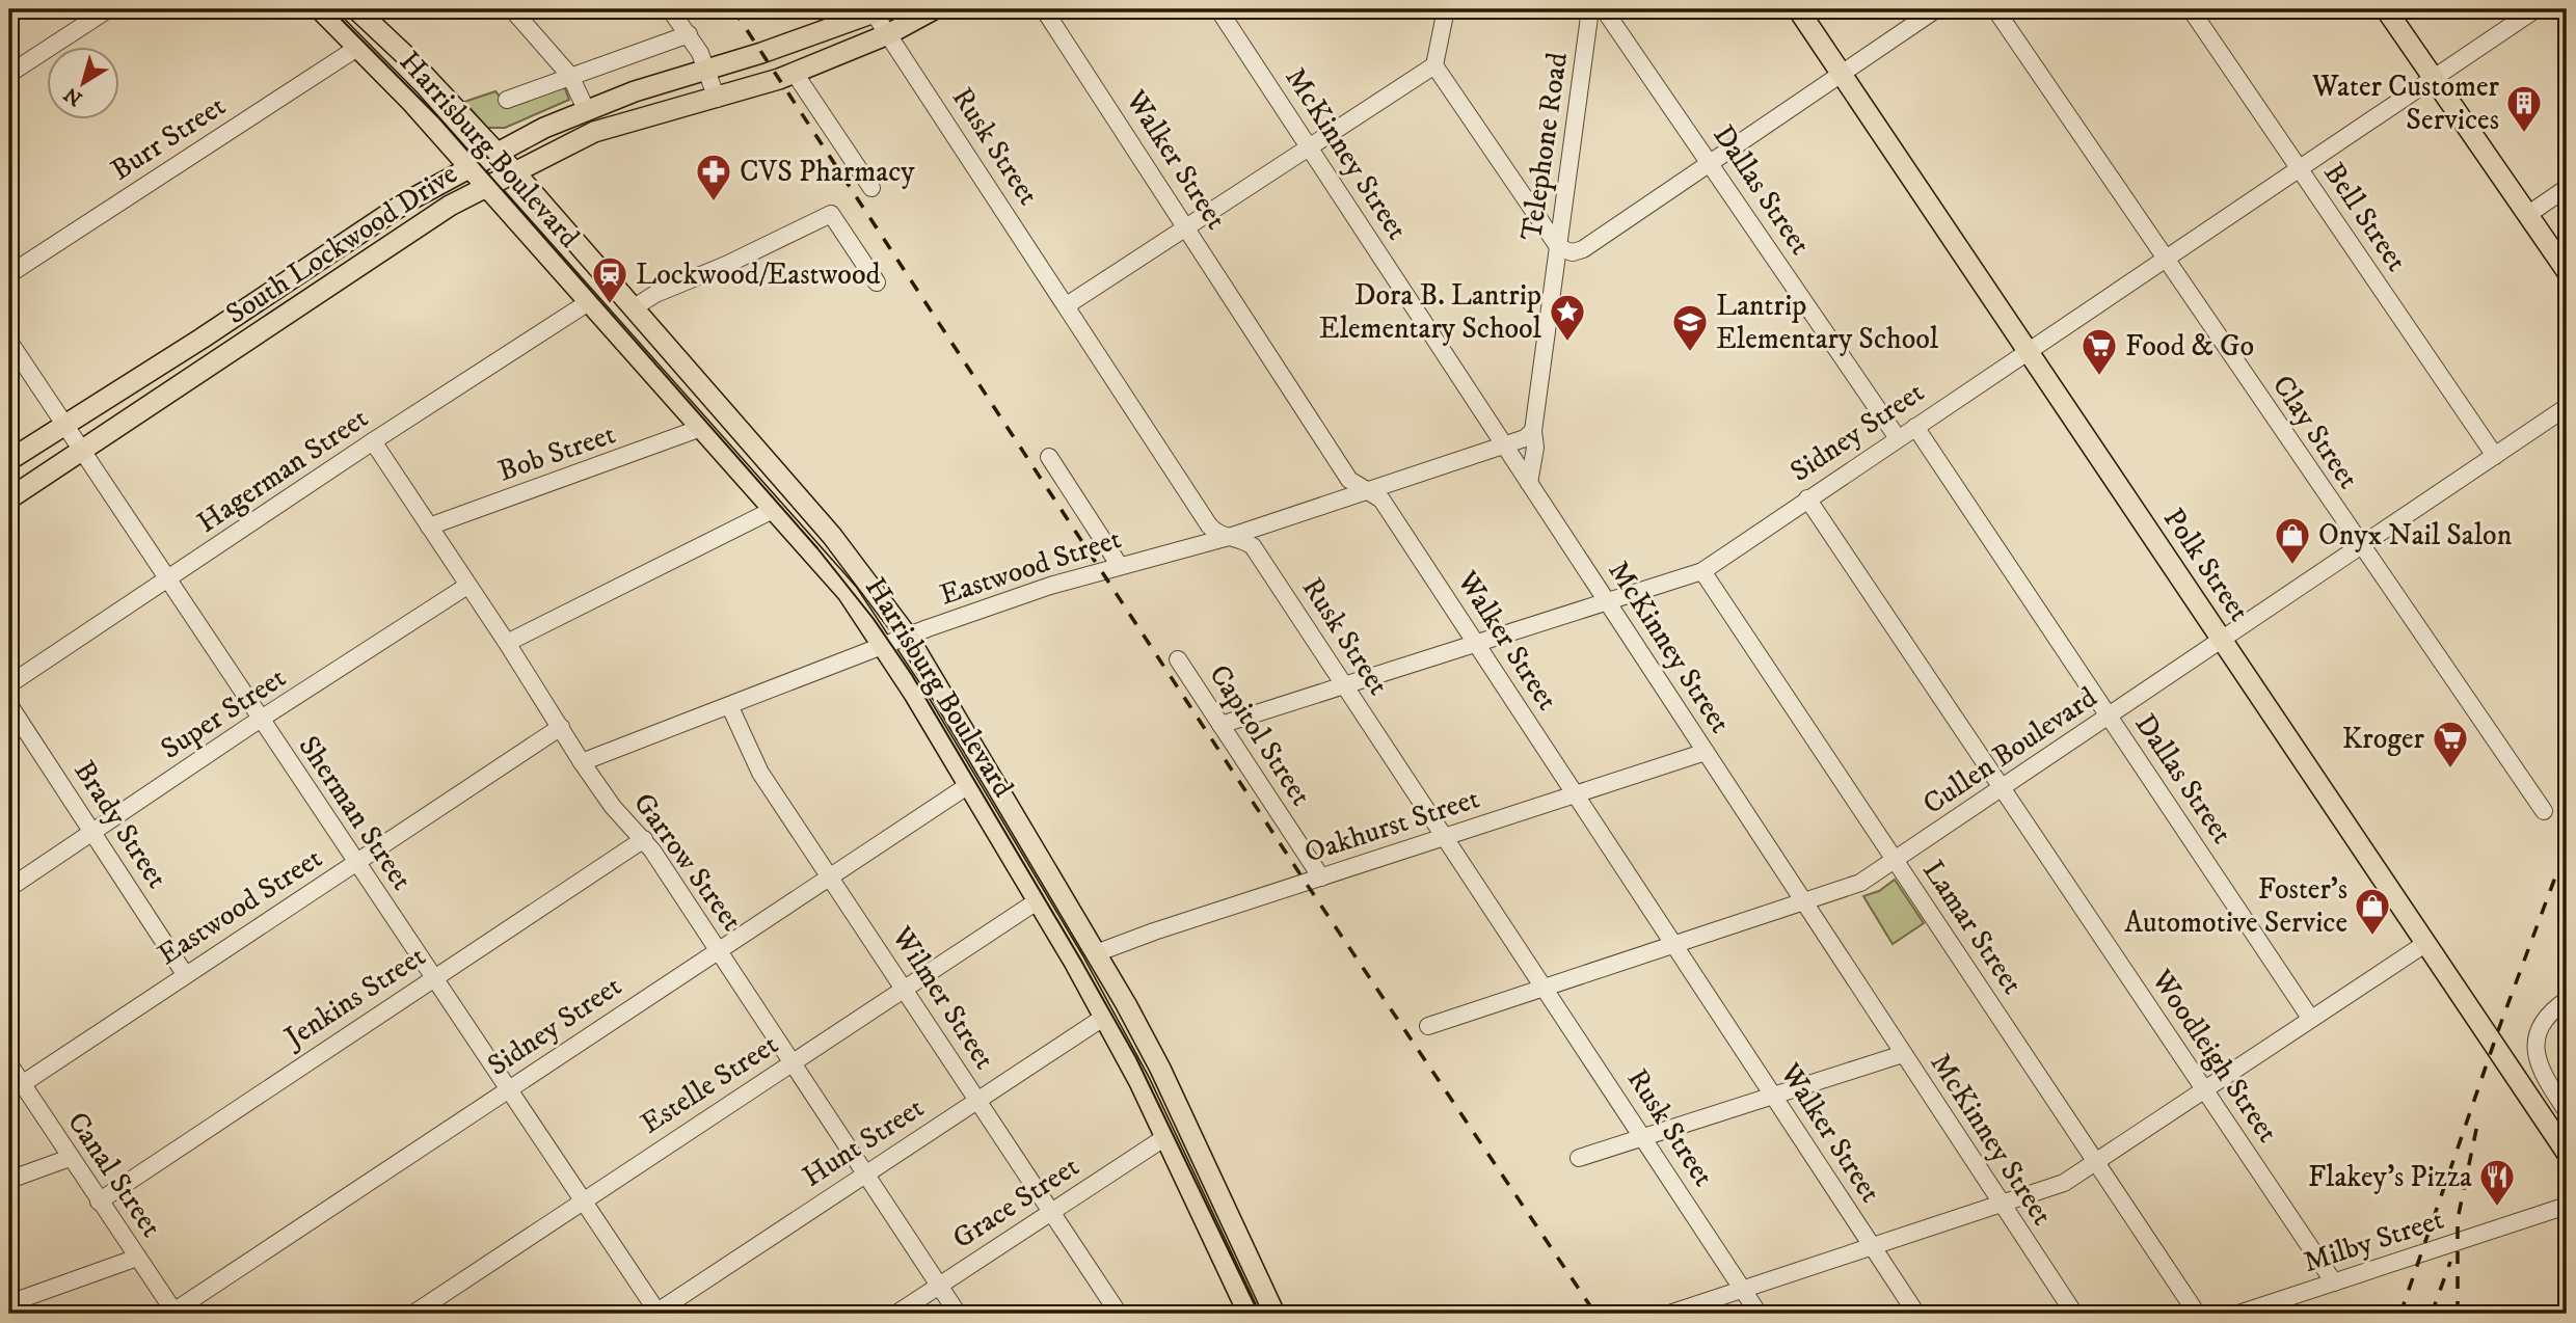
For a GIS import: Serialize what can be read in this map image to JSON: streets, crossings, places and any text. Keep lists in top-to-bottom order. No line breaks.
{"streets":{"main road":["Harrisburg Boulevard","South Lockwood Drive","Polk Street"],"street":["Burr Street","Rusk Street","Telephone Road","McKinney Street","Walker Street","Dallas Street","Bell Street","Sidney Street","Clay Street","Bob Street","Hagerman Street","Eastwood Street","Super Street","Capitol Street","Cullen Boulevard","Sherman Street","Brady Street","Oakhurst Street","Garrow Street","Lamar Street","Jenkins Street","Wilmer Street","Woodleigh Street","Estelle Street","Hunt Street","Canal Street","Grace Street","Milby Street"]},"crossings":[["Burr Street","Harrisburg Boulevard"],["Rusk Street","South Lockwood Drive"],["Rusk Street","Sidney Street"],["Rusk Street","Eastwood Street"],["Rusk Street","Cullen Boulevard"],["Rusk Street","Oakhurst Street"],["Telephone Road","McKinney Street"],["Harrisburg Boulevard","South Lockwood Drive"],["Harrisburg Boulevard","Sidney Street"],["Harrisburg Boulevard","Bob Street"],["Harrisburg Boulevard","Hagerman Street"],["Harrisburg Boulevard","Eastwood Street"],["Harrisburg Boulevard","Oakhurst Street"],["Harrisburg Boulevard","Estelle Street"],["Harrisburg Boulevard","Hunt Street"],["Harrisburg Boulevard","Grace Street"],["McKinney Street","Sidney Street"],["McKinney Street","Eastwood Street"],["McKinney Street","Cullen Boulevard"],["McKinney Street","Oakhurst Street"],["Walker Street","Sidney Street"],["Walker Street","Eastwood Street"],["Walker Street","Cullen Boulevard"],["Walker Street","Oakhurst Street"],["Dallas Street","Sidney Street"],["Dallas Street","Cullen Boulevard"],["Bell Street","Sidney Street"],["Bell Street","Cullen Boulevard"],["South Lockwood Drive","Sherman Street"],["Sidney Street","Clay Street"],["Sidney Street","Polk Street"],["Sidney Street","Capitol Street"],["Sidney Street","Sherman Street"],["Sidney Street","Garrow Street"],["Sidney Street","Lamar Street"],["Sidney Street","Wilmer Street"],["Sidney Street","Woodleigh Street"],["Sidney Street","Canal Street"],["Clay Street","Cullen Boulevard"],["Bob Street","Garrow Street"],["Hagerman Street","Sherman Street"],["Hagerman Street","Garrow Street"],["Polk Street","Cullen Boulevard"],["Eastwood Street","Sherman Street"],["Eastwood Street","Brady Street"],["Eastwood Street","Garrow Street"],["Eastwood Street","Wilmer Street"],["Eastwood Street","Canal Street"],["Super Street","Sherman Street"],["Super Street","Brady Street"],["Super Street","Garrow Street"],["Capitol Street","Oakhurst Street"],["Cullen Boulevard","Lamar Street"],["Cullen Boulevard","Woodleigh Street"],["Sherman Street","Jenkins Street"],["Sherman Street","Estelle Street"],["Sherman Street","Hunt Street"],["Garrow Street","Jenkins Street"],["Garrow Street","Estelle Street"],["Garrow Street","Hunt Street"],["Garrow Street","Grace Street"],["Jenkins Street","Canal Street"],["Wilmer Street","Estelle Street"],["Wilmer Street","Hunt Street"],["Wilmer Street","Grace Street"],["Woodleigh Street","Milby Street"]],"places":{"building":["Water Customer Services"],"pharmacy":["CVS Pharmacy"],"station":["Lockwood/Eastwood"],"place":["Dora B. Lantrip Elementary School"],"school or university":["Lantrip Elementary School"],"supermarket":["Food & Go","Kroger"],"shop":["Onyx Nail Salon","Foster's Automotive Service"],"restaurant":["Flakey's Pizza"]},"north":"bottom left"}
